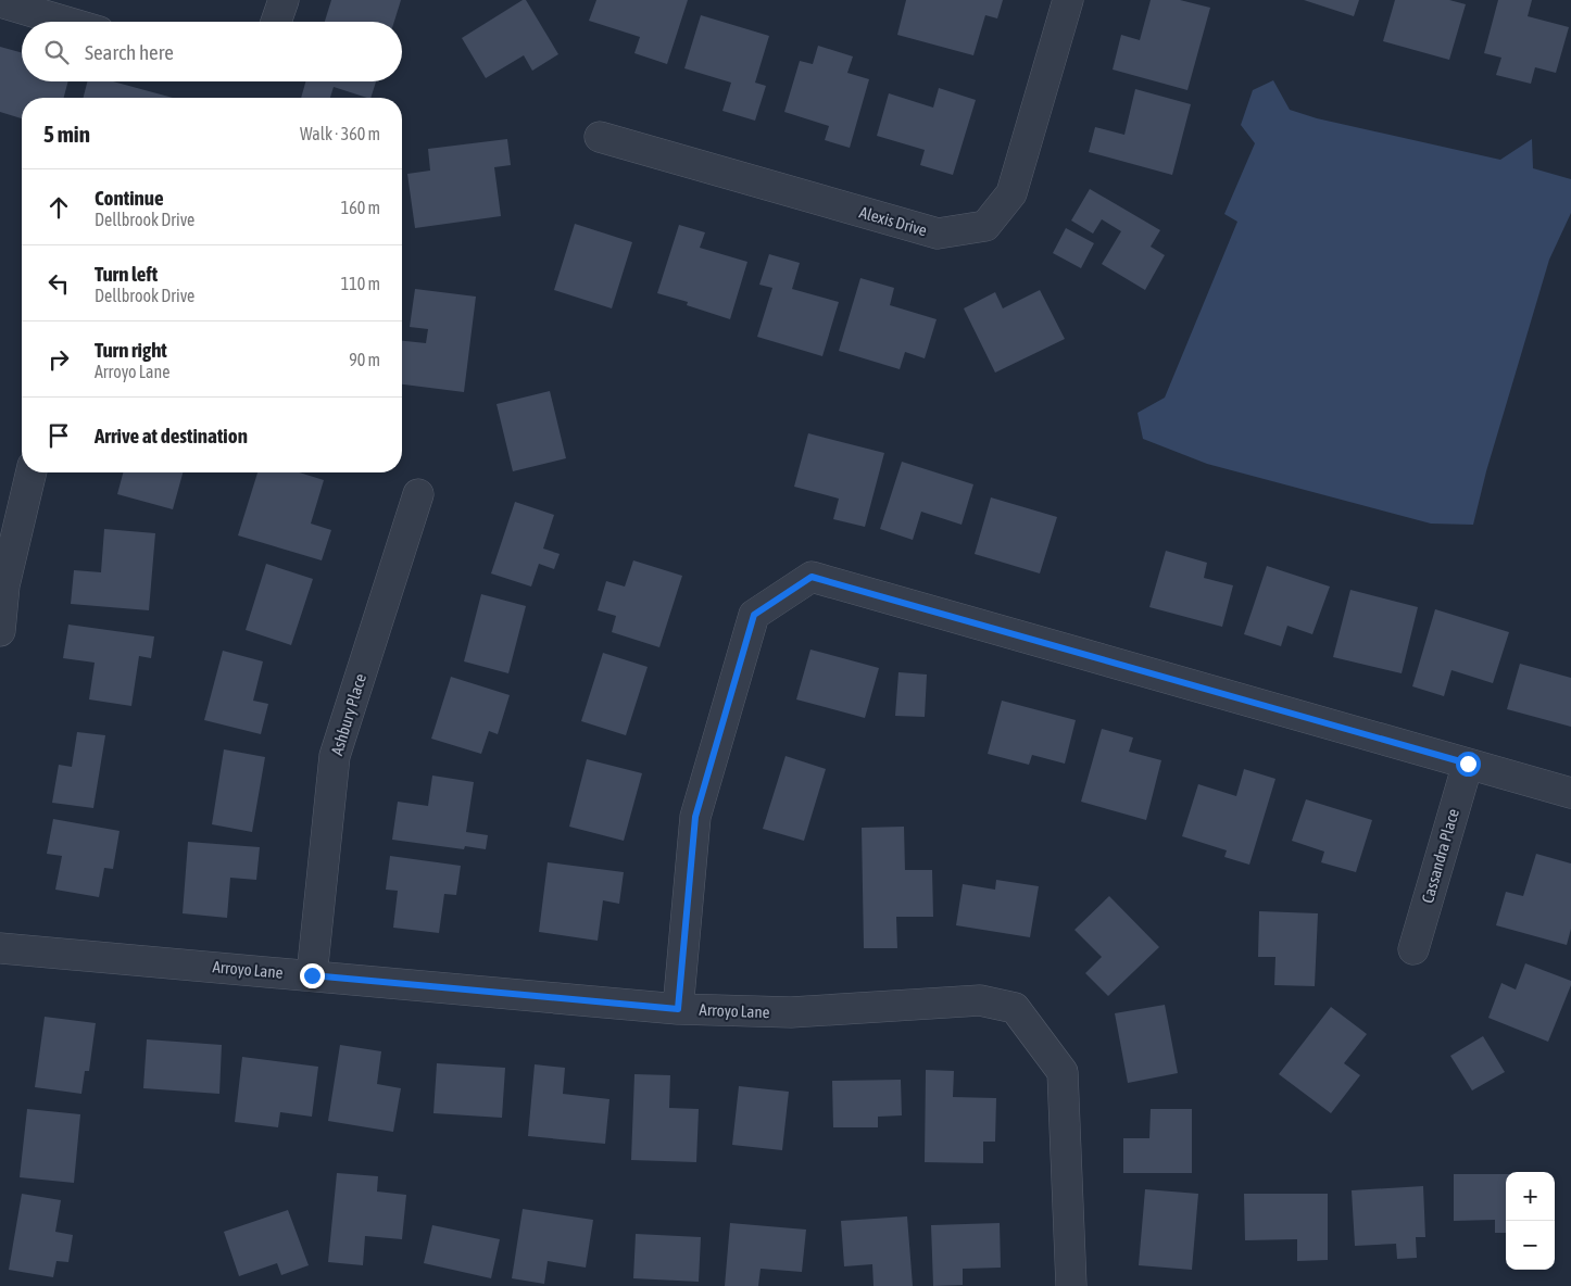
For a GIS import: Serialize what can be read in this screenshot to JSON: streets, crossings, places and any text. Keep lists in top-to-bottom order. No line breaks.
{"streets":{"street":["Alexis Drive","Ashbury Place","Cassandra Place","Arroyo Lane"]},"crossings":[["Ashbury Place","Arroyo Lane"]],"page":{"search":"Search here","heading":["5 min","Walk · 360 m"],"list":[["Continue","Dellbrook Drive","160 m"],["Turn left","Dellbrook Drive","110 m"],["Turn right","Arroyo Lane","90 m"],"Arrive at destination"],"map_buttons":["+","−"]}}
